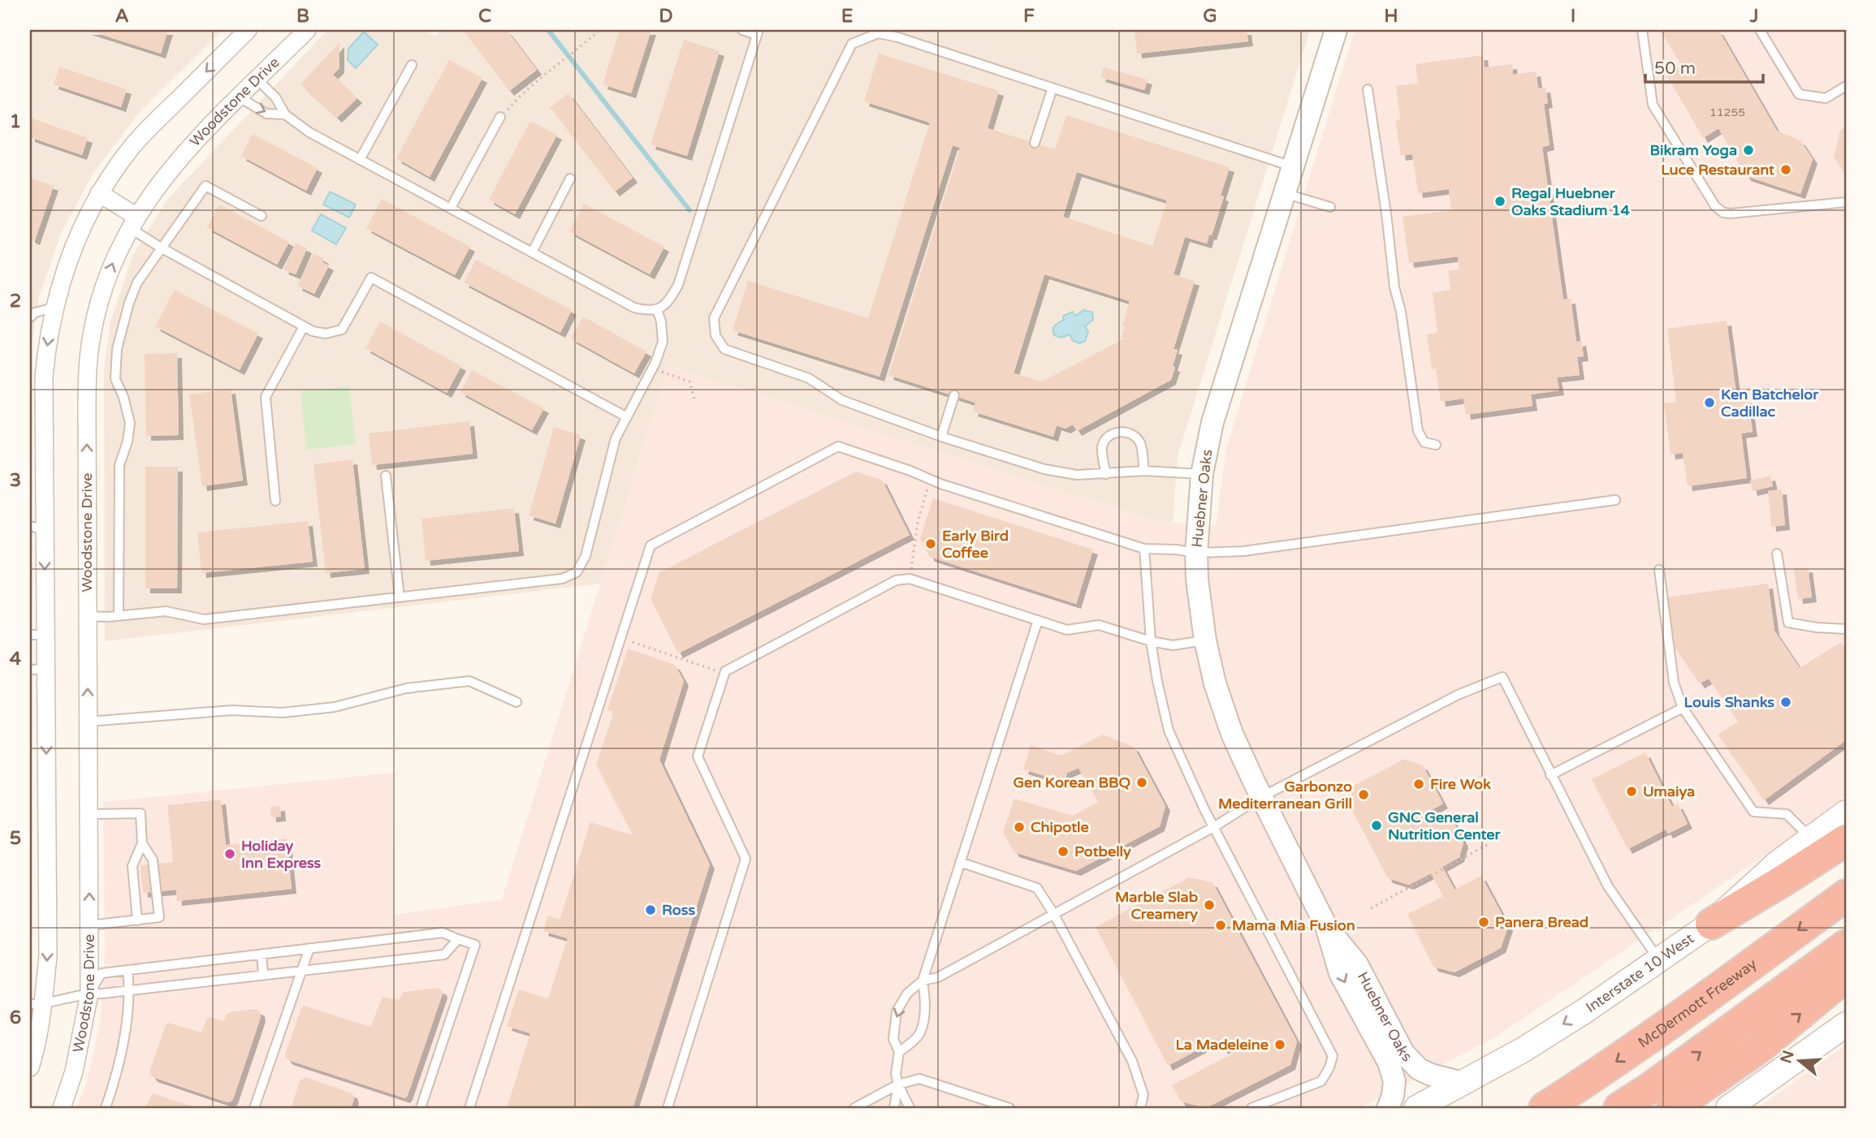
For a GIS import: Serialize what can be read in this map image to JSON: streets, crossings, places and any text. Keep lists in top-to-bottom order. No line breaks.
{"streets":{"highway":["McDermott Freeway"],"main road":["Interstate 10 West"],"street":["Woodstone Drive","Huebner Oaks"]},"crossings":[["Huebner Oaks","Interstate 10 West"]],"one_way":["Interstate 10 West"],"places":["Bikram Yoga","Luce Restaurant","Regal Huebner Oaks Stadium 14","Ken Batchelor Cadillac","Early Bird Coffee","Louis Shanks","Gen Korean BBQ","Fire Wok","Umaiya","Garbonzo Mediterranean Grill","GNC General Nutrition Center","Chipotle","Potbelly","Holiday Inn Express","Marble Slab Creamery","Ross","Panera Bread","Mama Mia Fusion","La Madeleine"],"house_numbers":["11255"],"scale_bar":"50 m","north":"left","grid":{"columns":["A","B","C","D","E","F","G","H","I","J"],"rows":["1","2","3","4","5","6"]}}
